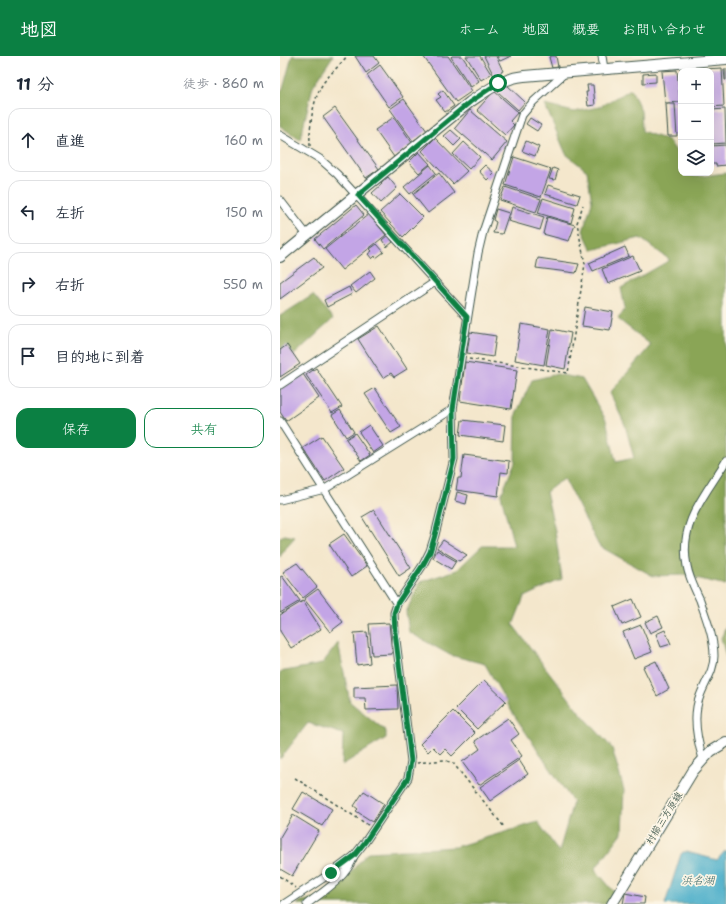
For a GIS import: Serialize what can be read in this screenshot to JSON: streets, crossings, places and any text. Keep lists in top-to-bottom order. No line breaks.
{"streets":{"street":["村櫛三方原線"]},"water":["浜名湖"],"page":{"header":"地図","nav":["ホーム","地図","概要","お問い合わせ"],"heading":["11 分","徒歩 · 860 m"],"map_buttons":["+","−"],"list":[["直進","160 m"],["左折","150 m"],["右折","550 m"],"目的地に到着"],"buttons":["保存","共有"]}}
